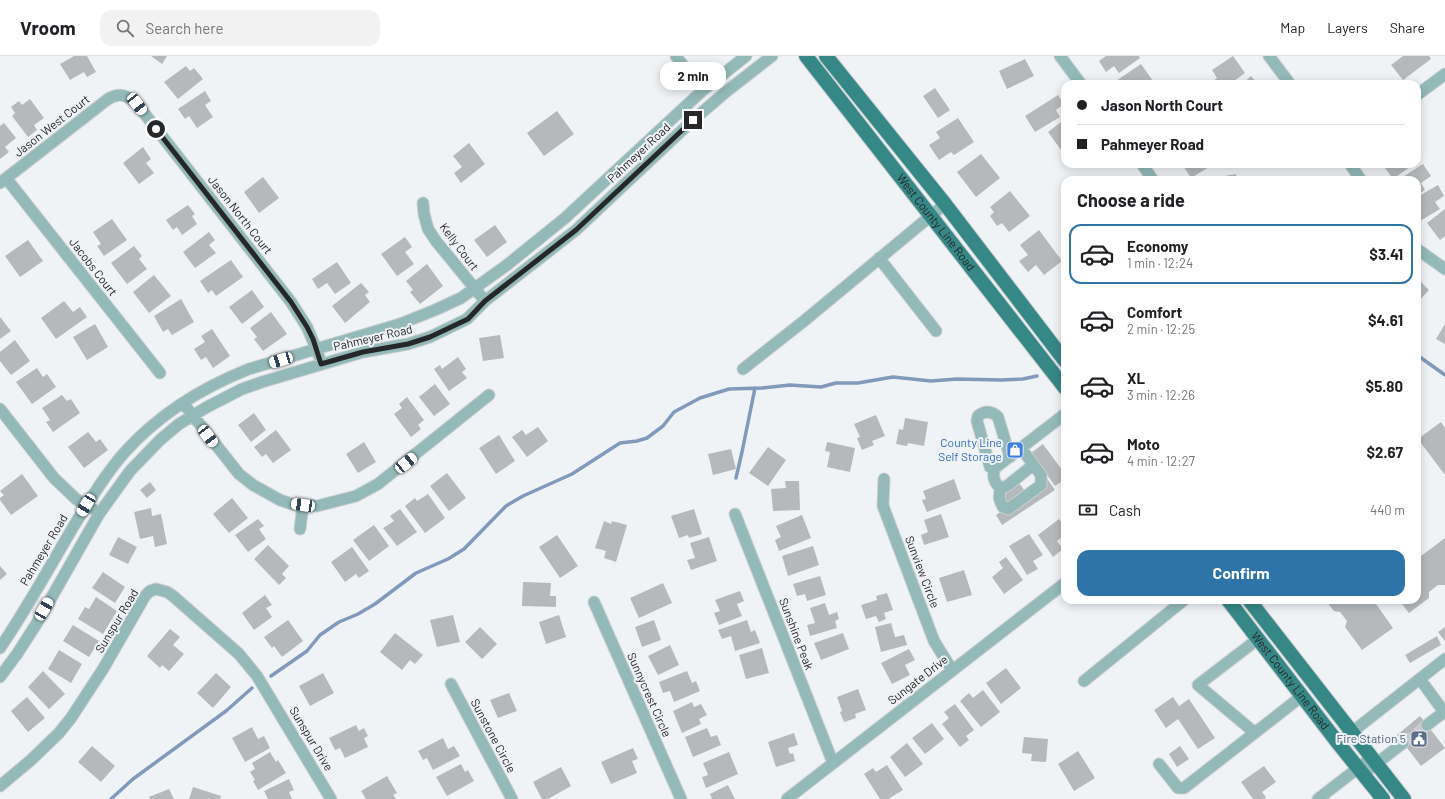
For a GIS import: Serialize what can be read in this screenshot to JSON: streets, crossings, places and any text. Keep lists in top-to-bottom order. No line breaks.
{"streets":{"main road":["West County Line Road"],"street":["Jason West Court","Pahmeyer Road","Jason North Court","Kelly Court","Jacobs Court","Sunview Circle","Sunspur Road","Sunshine Peak","Sungate Drive","Sunnycrest Circle","Sunstone Circle","Sunspur Drive"]},"crossings":[["Jason West Court","Jason North Court"],["Jason West Court","Jacobs Court"],["Pahmeyer Road","Jason North Court"],["Pahmeyer Road","Kelly Court"],["Sunview Circle","Sungate Drive"],["Sunspur Road","Sunspur Drive"],["Sunshine Peak","Sungate Drive"]],"places":{"shop":["County Line Self Storage"],"public building":["Fire Station 5"]},"page":{"header":"Vroom","search":"Search here","nav":["Map","Layers","Share"],"bubble":"2 min","banner":["Jason North Court","Pahmeyer Road"],"heading":"Choose a ride","list":[{"name":"Economy","note":"1 min · 12:24","value":"$3.41"},{"name":"Comfort","note":"2 min · 12:25","value":"$4.61"},{"name":"XL","note":"3 min · 12:26","value":"$5.80"},{"name":"Moto","note":"4 min · 12:27","value":"$2.67"}],"pay":["Cash","440 m"],"buttons":"Confirm"}}
